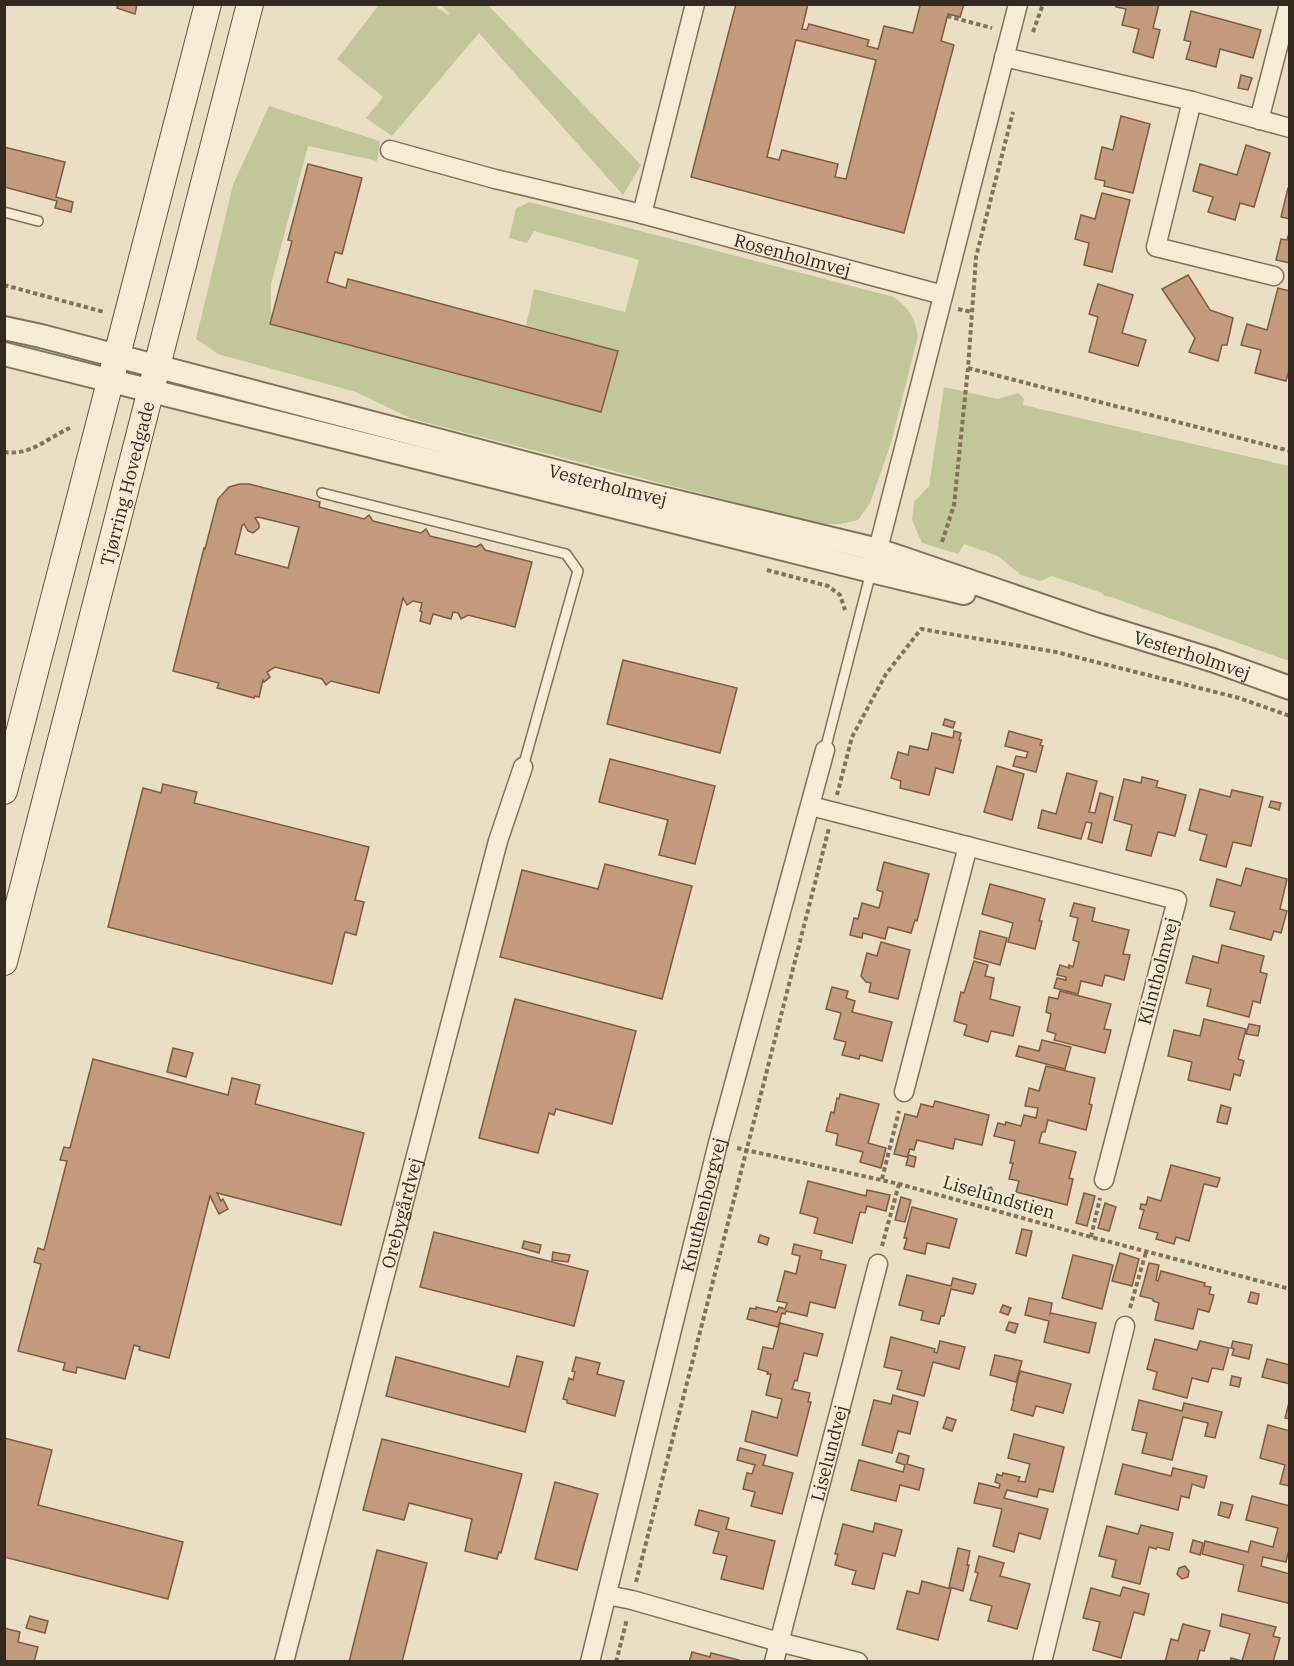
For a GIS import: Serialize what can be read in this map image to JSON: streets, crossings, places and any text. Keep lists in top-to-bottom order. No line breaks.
{"streets":{"main road":["Tjørring Hovedgade"],"street":["Rosenholmvej","Vesterholmvej","Klintholmvej","Knuthenborgvej","Orebygårdvej","Liselundvej"],"path":["Liselundstien"]},"crossings":[["Tjørring Hovedgade","Vesterholmvej"],["Klintholmvej","Knuthenborgvej"],["Liselundstien","Knuthenborgvej"]]}
